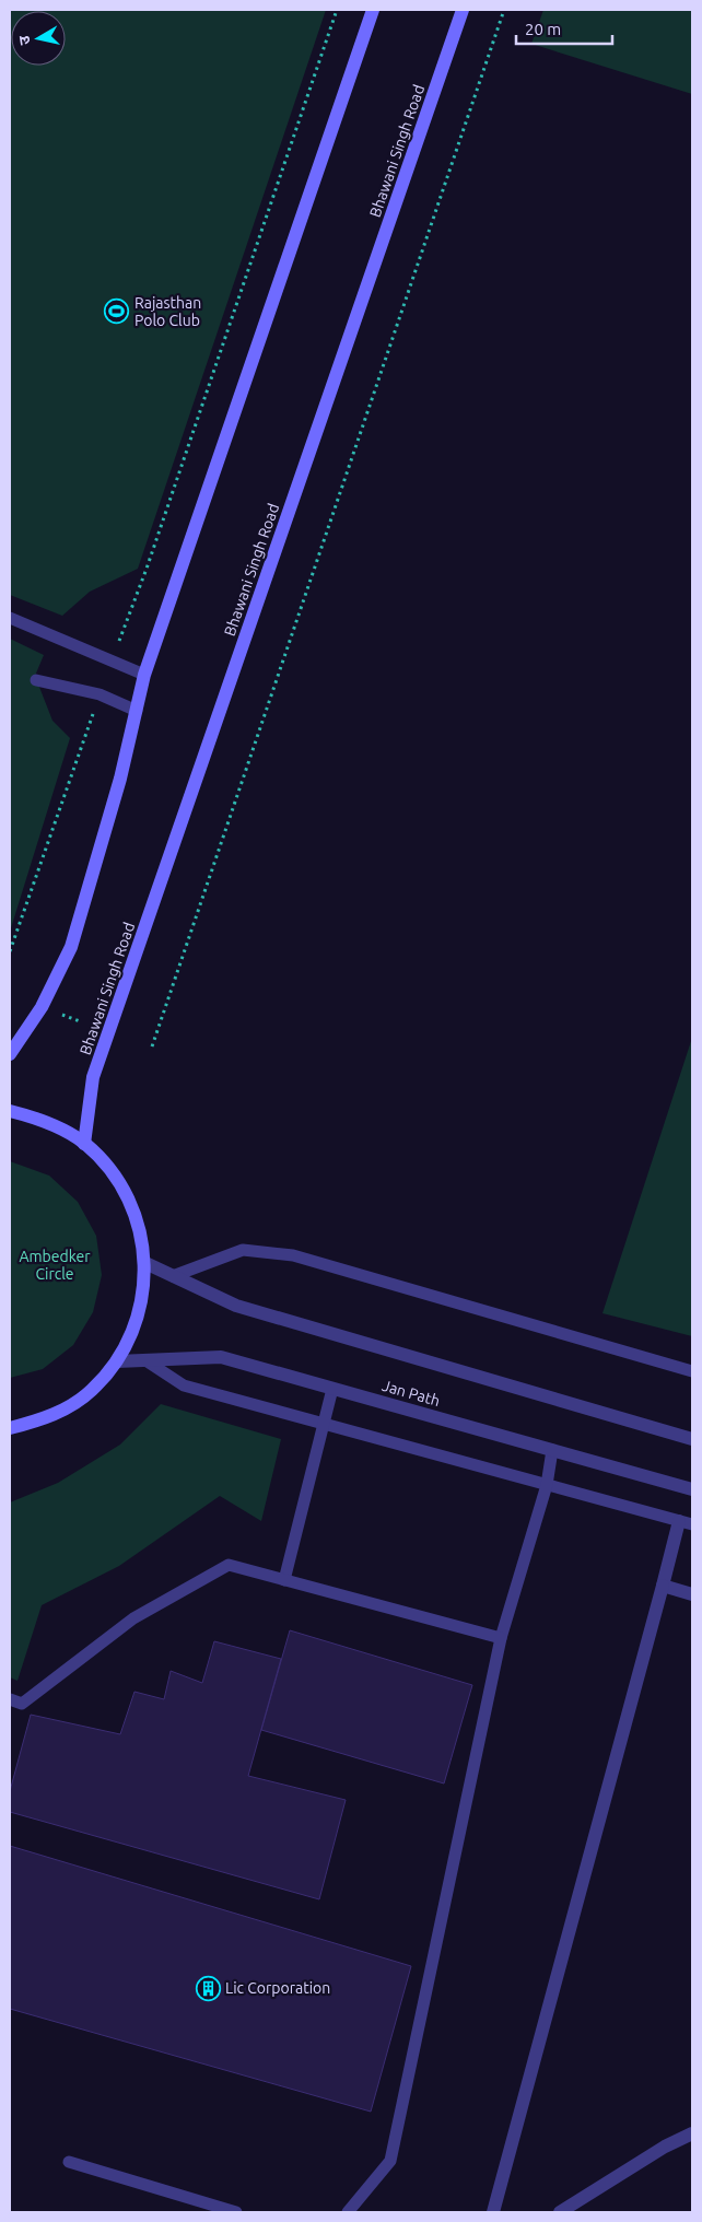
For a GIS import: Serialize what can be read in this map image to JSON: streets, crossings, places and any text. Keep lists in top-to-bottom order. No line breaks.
{"streets":{"main road":["Bhawani Singh Road"],"street":["Jan Path"]},"parks":["Ambedker Circle"],"places":{"sports":["Rajasthan Polo Club"],"building":["Lic Corporation"]},"scale_bar":"20 m","north":"left"}
